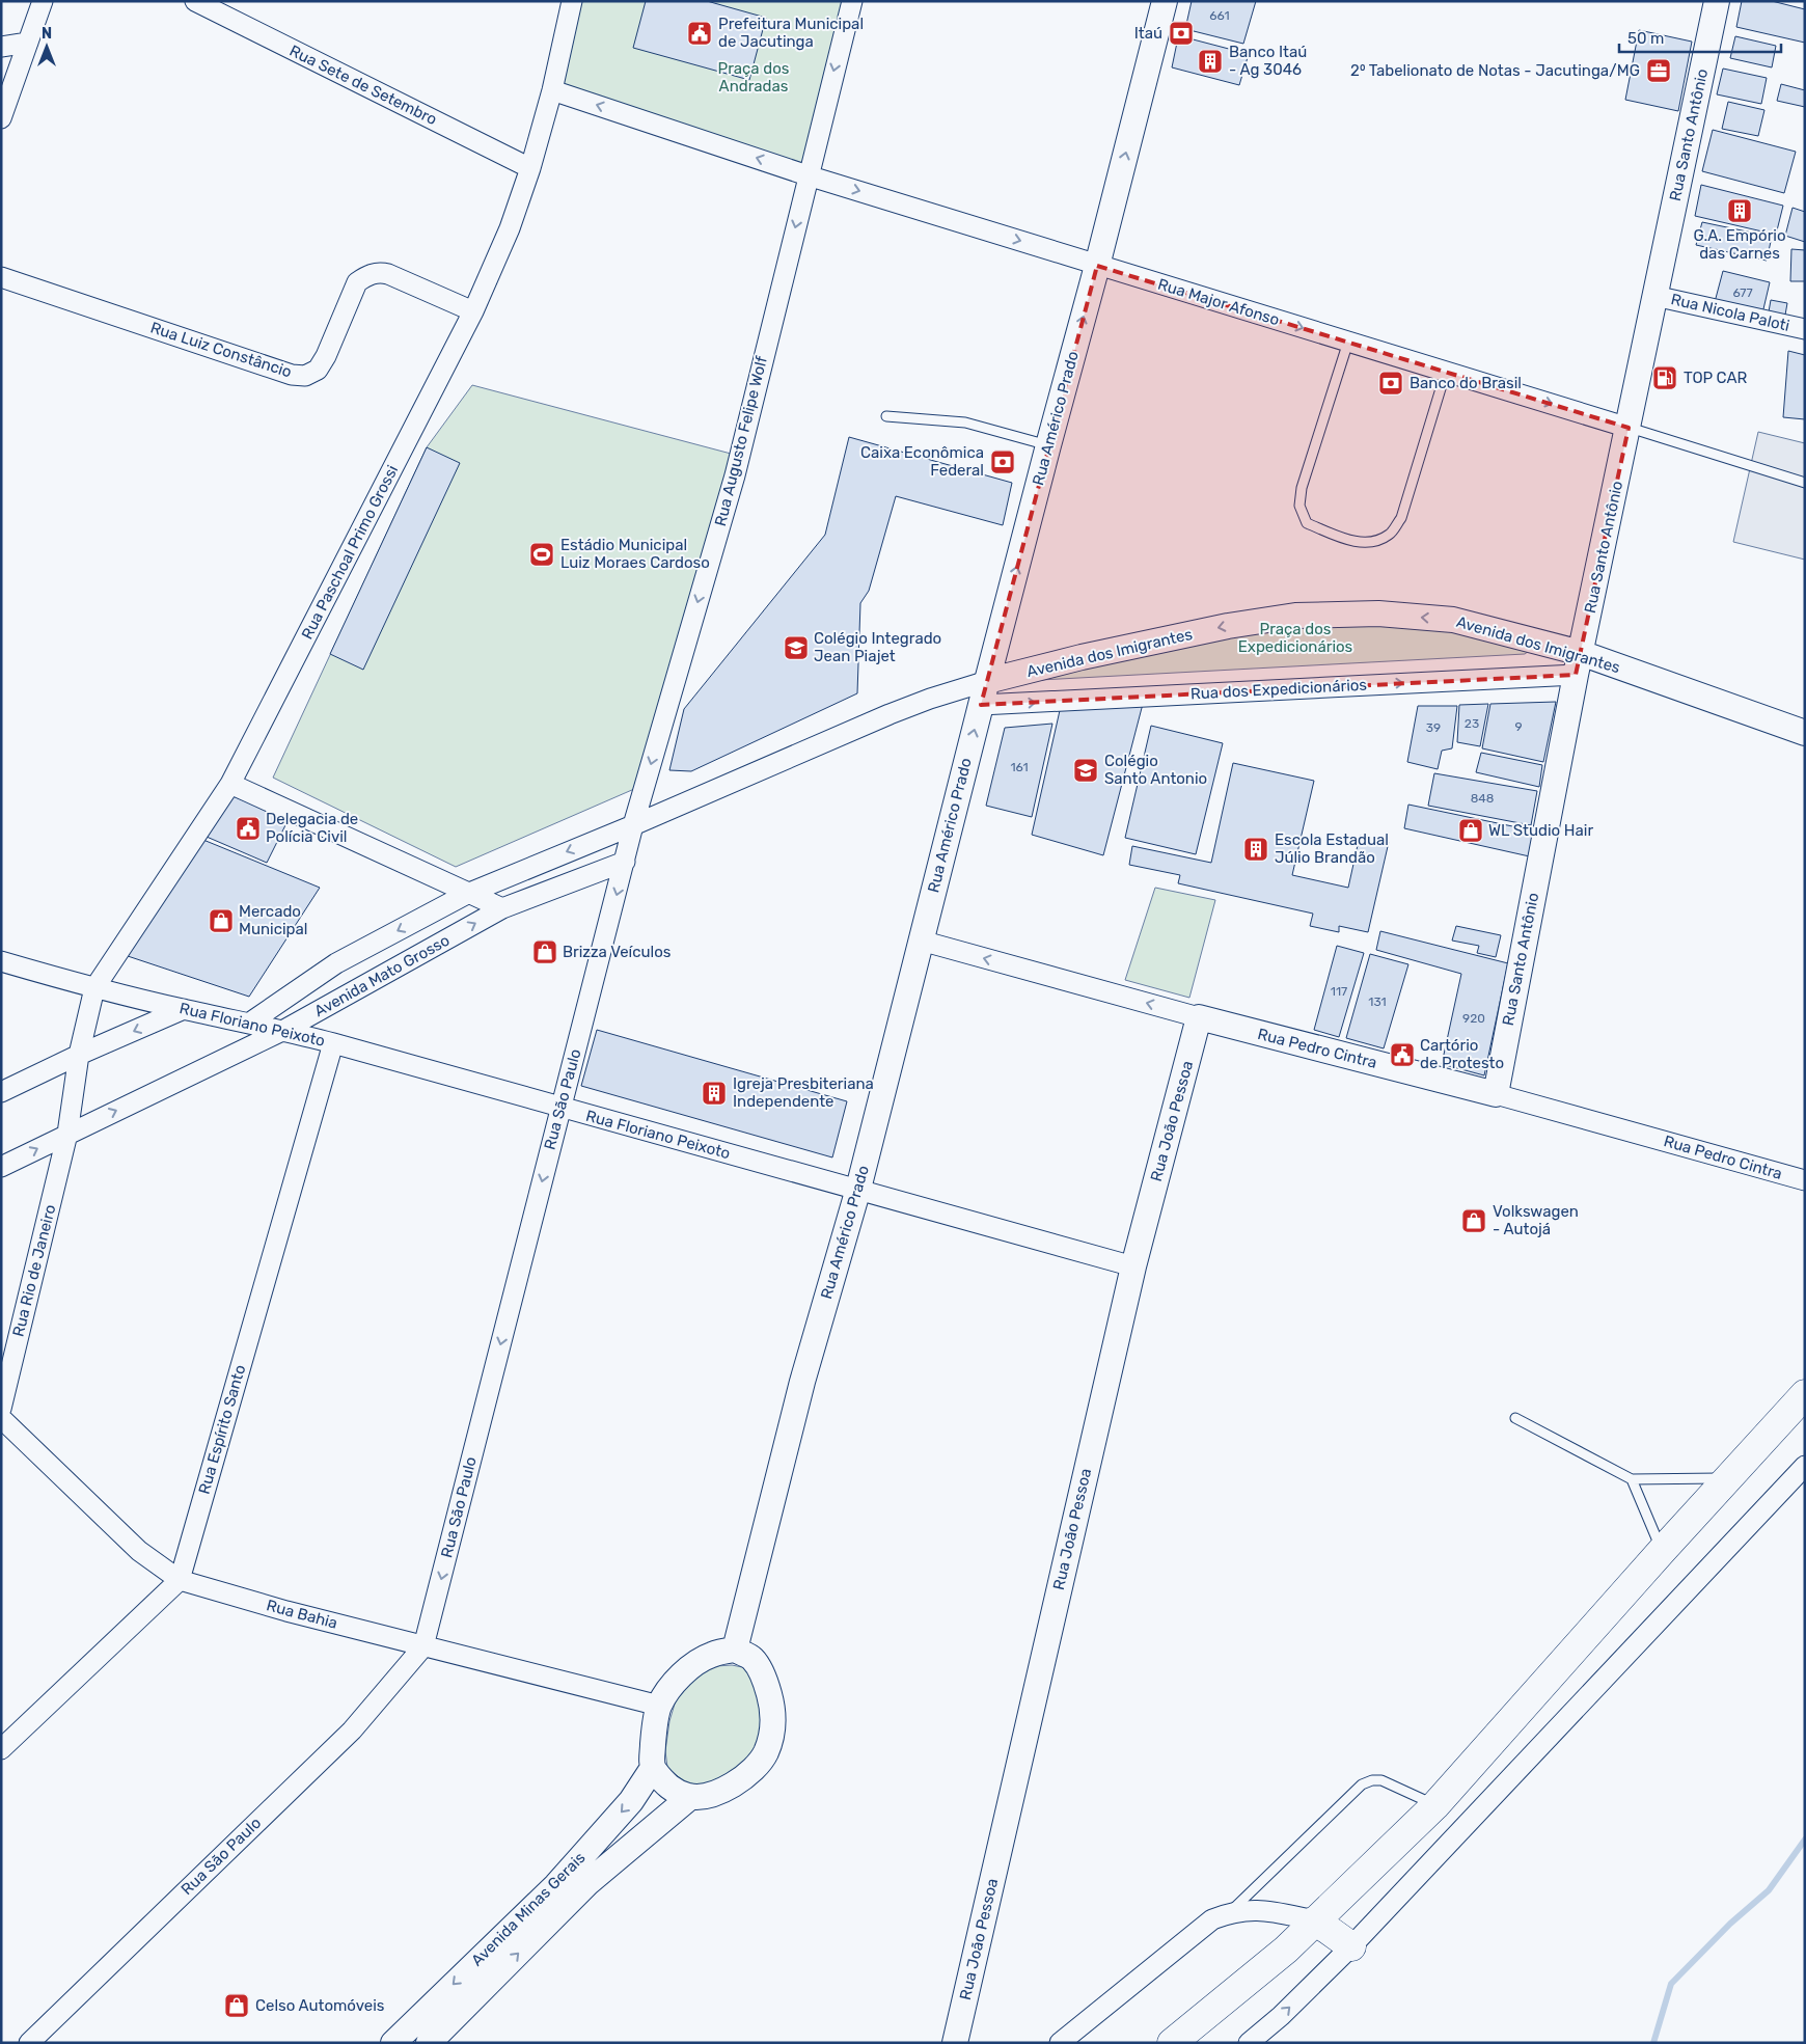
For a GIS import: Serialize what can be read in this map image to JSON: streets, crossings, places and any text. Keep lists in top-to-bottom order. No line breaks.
{"streets":{"street":["Rua Sete de Setembro","Rua Santo Antônio","Rua Major Afonso","Rua Nicola Paloti","Rua Luiz Constâncio","Rua Américo Prado","Rua Augusto Felipe Wolf","Rua Paschoal Primo Grossi","Avenida dos Imigrantes","Rua dos Expedicionários","Avenida Mato Grosso","Rua Floriano Peixoto","Rua Pedro Cintra","Rua São Paulo","Rua João Pessoa","Rua Rio de Janeiro","Rua Espírito Santo","Rua Bahia","Avenida Minas Gerais"]},"crossings":[["Rua Sete de Setembro","Rua Paschoal Primo Grossi"],["Rua Santo Antônio","Rua Major Afonso"],["Rua Santo Antônio","Rua Nicola Paloti"],["Rua Santo Antônio","Avenida dos Imigrantes"],["Rua Santo Antônio","Rua dos Expedicionários"],["Rua Santo Antônio","Rua Pedro Cintra"],["Rua Major Afonso","Rua Américo Prado"],["Rua Major Afonso","Rua Augusto Felipe Wolf"],["Rua Luiz Constâncio","Rua Paschoal Primo Grossi"],["Rua Américo Prado","Avenida dos Imigrantes"],["Rua Américo Prado","Rua dos Expedicionários"],["Rua Américo Prado","Avenida Mato Grosso"],["Rua Américo Prado","Rua Floriano Peixoto"],["Rua Américo Prado","Rua Pedro Cintra"],["Rua Américo Prado","Rua Bahia"],["Rua Américo Prado","Avenida Minas Gerais"],["Rua Augusto Felipe Wolf","Avenida Mato Grosso"],["Rua Augusto Felipe Wolf","Rua São Paulo"],["Rua Paschoal Primo Grossi","Rua Floriano Peixoto"],["Rua Paschoal Primo Grossi","Rua Rio de Janeiro"],["Avenida dos Imigrantes","Rua dos Expedicionários"],["Avenida dos Imigrantes","Avenida Mato Grosso"],["Avenida Mato Grosso","Rua Floriano Peixoto"],["Avenida Mato Grosso","Rua São Paulo"],["Avenida Mato Grosso","Rua Rio de Janeiro"],["Rua Floriano Peixoto","Rua São Paulo"],["Rua Floriano Peixoto","Rua João Pessoa"],["Rua Floriano Peixoto","Rua Rio de Janeiro"],["Rua Floriano Peixoto","Rua Espírito Santo"],["Rua Pedro Cintra","Rua João Pessoa"],["Rua São Paulo","Rua Bahia"],["Rua Espírito Santo","Rua Bahia"],["Rua Bahia","Avenida Minas Gerais"]],"one_way":["Rua Major Afonso","Rua Américo Prado","Rua Augusto Felipe Wolf","Avenida dos Imigrantes","Rua dos Expedicionários","Rua São Paulo"],"parks":["Praça dos Andradas","Praça dos Expedicionários"],"places":{"public building":["Prefeitura Municipal de Jacutinga","Delegacia de Polícia Civil","Cartório de Protesto"],"bank":["Itaú","Banco do Brasil","Caixa Econômica Federal"],"building":["Banco Itaú - Ag 3046","G.A. Empório das Carnes","Escola Estadual Júlio Brandão","Igreja Presbiteriana Independente"],"office":["2⁰ Tabelionato de Notas - Jacutinga/MG"],"fuel station":["TOP CAR"],"sports":["Estádio Municipal Luiz Moraes Cardoso"],"school or university":["Colégio Integrado Jean Piajet","Colégio Santo Antonio"],"shop":["WL Studio Hair","Mercado Municipal","Brizza Veículos","Volkswagen - Autojá","Celso Automóveis"]},"house_numbers":["661","677","23","9","39","161","848","117","131","920"],"scale_bar":"50 m","north":"top"}
